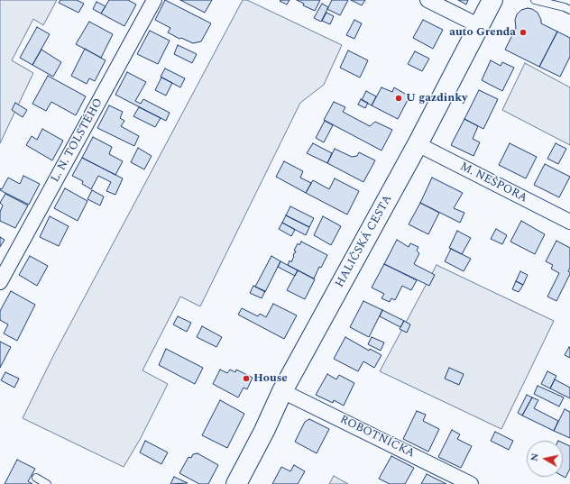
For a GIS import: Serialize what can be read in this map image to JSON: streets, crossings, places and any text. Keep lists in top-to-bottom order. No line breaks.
{"streets":{"main road":["HALIČSKÁ CESTA"],"street":["L. N. TOLSTÉHO","M. NEŠPORA","ROBOTNÍCKA"]},"crossings":[["M. NEŠPORA","HALIČSKÁ CESTA"],["HALIČSKÁ CESTA","ROBOTNÍCKA"]],"places":["auto Grenda","U gazdinky","House"],"north":"left"}
